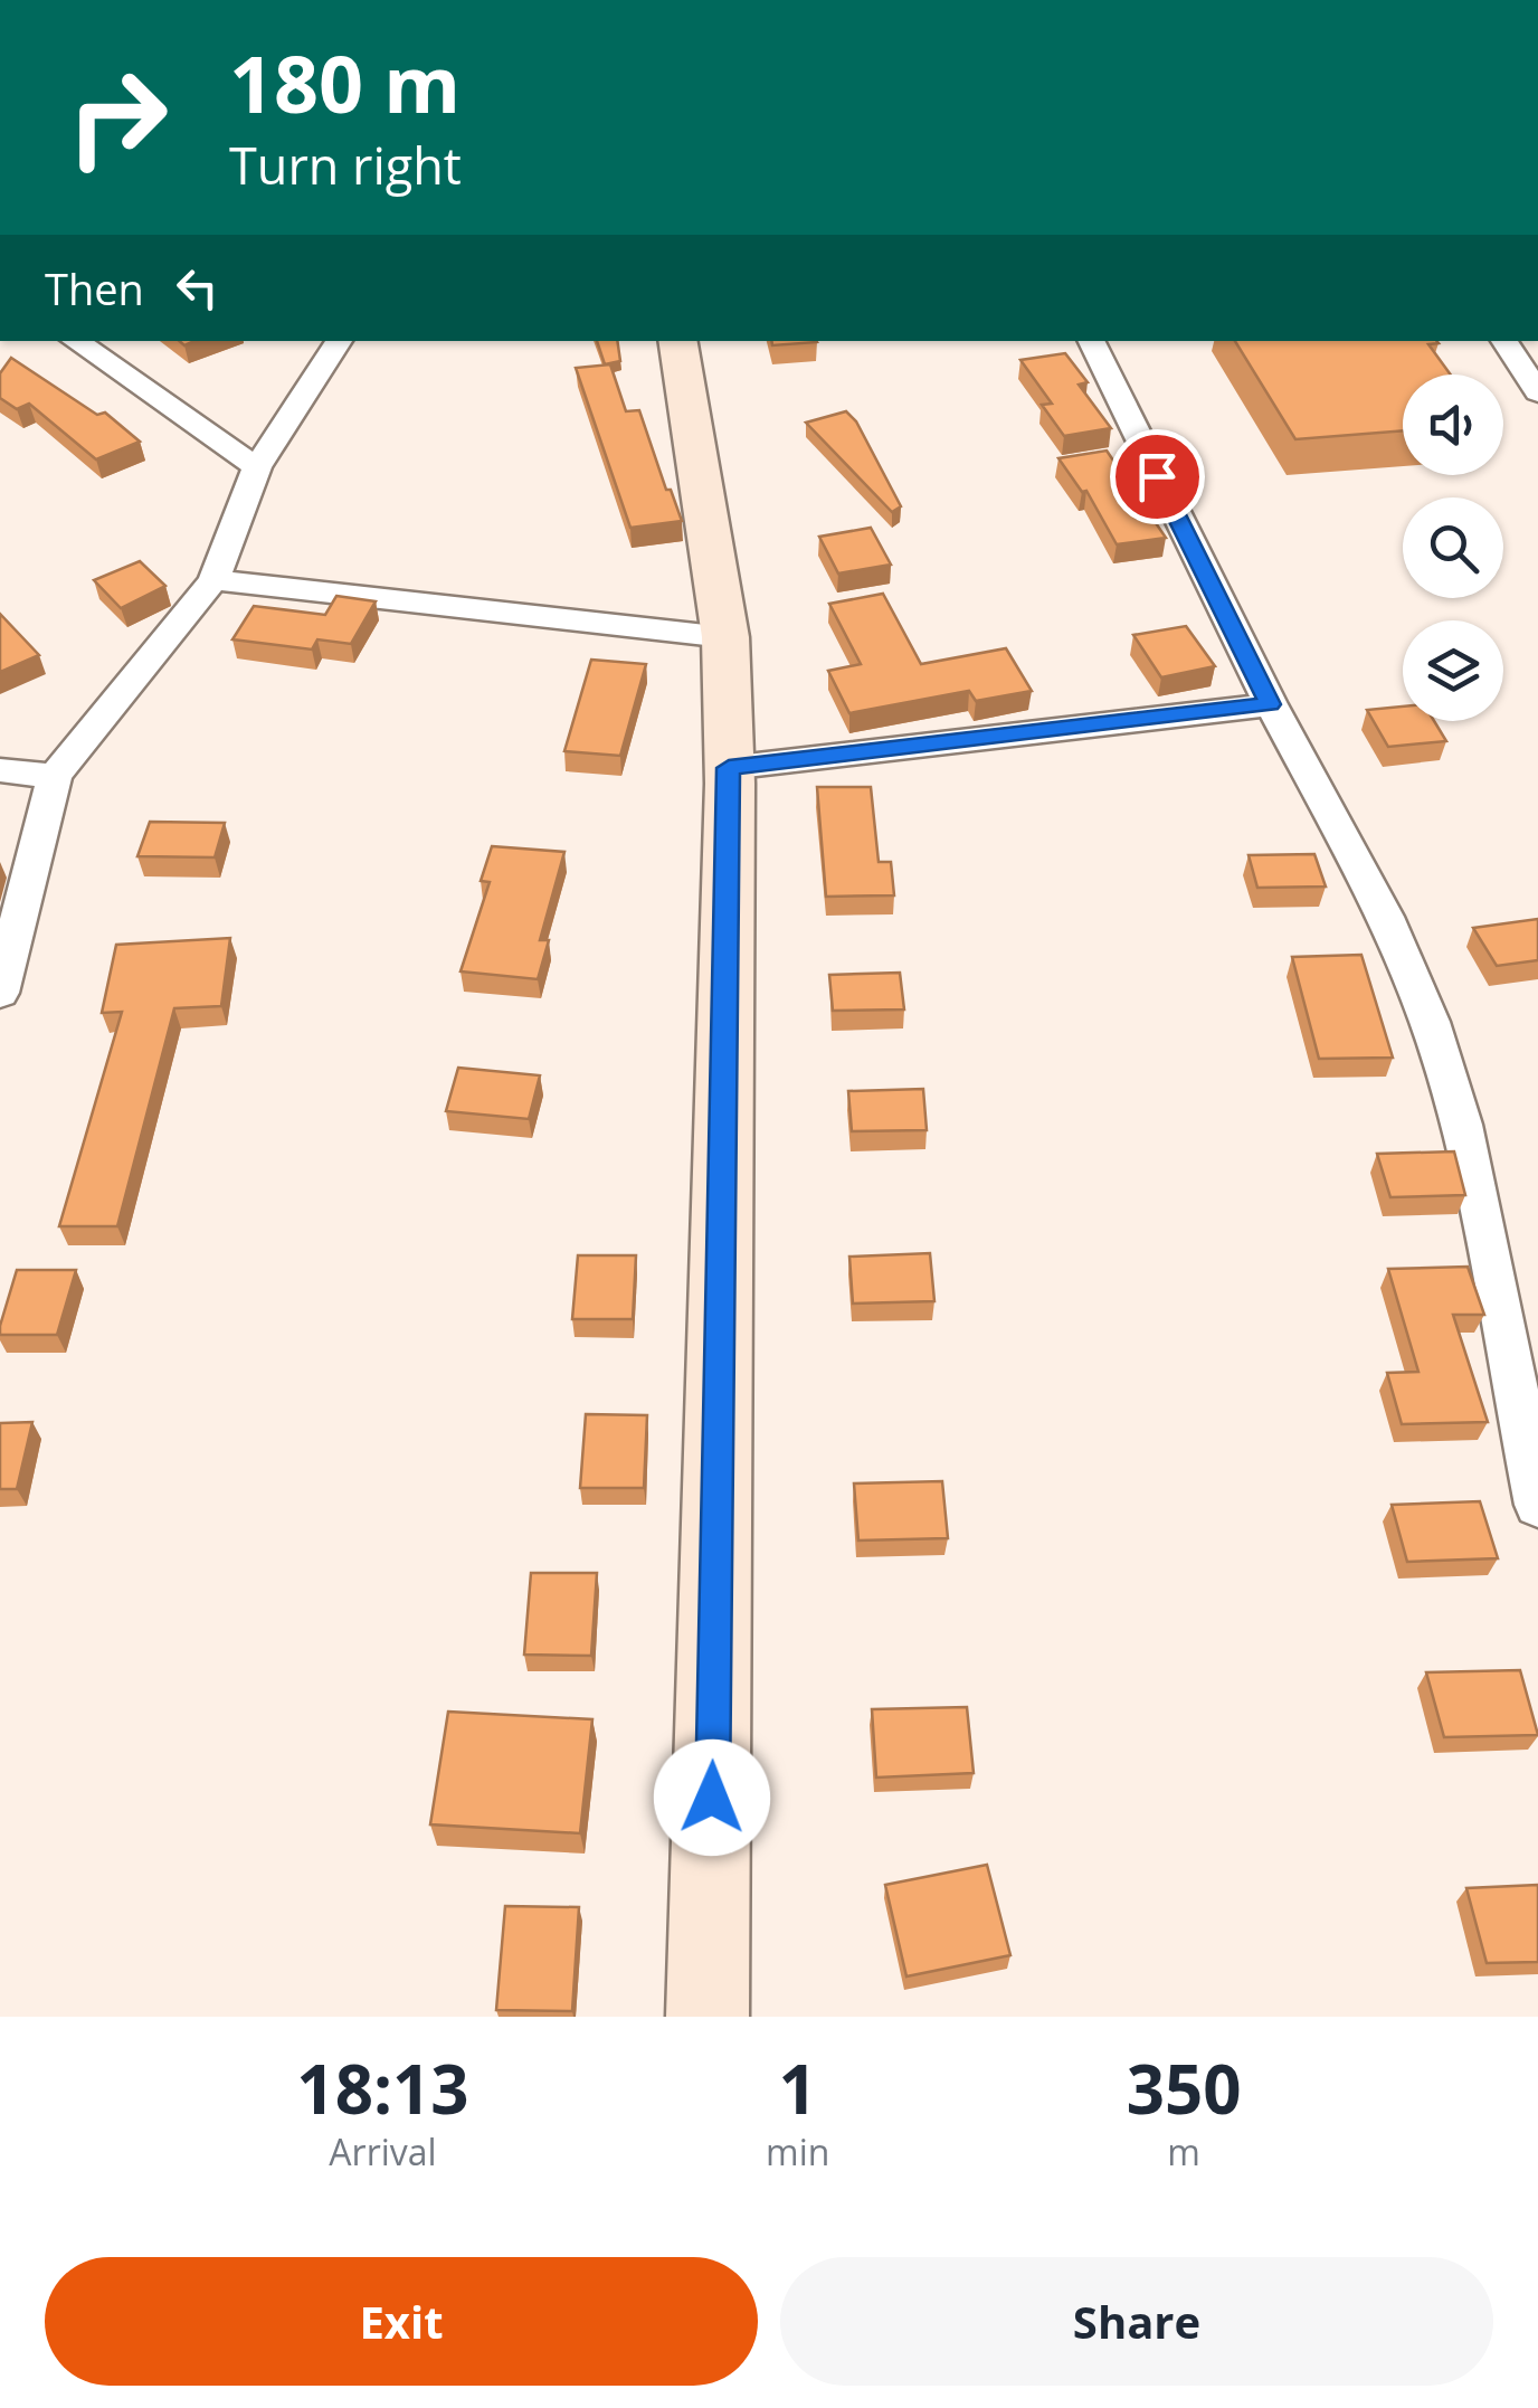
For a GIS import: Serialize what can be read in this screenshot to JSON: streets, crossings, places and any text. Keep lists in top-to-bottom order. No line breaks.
{"page":{"turn":["180 m","Turn right"],"then":"Then","eta":["18:13","Arrival","1","min","350","m"],"buttons":["Exit","Share"]}}
